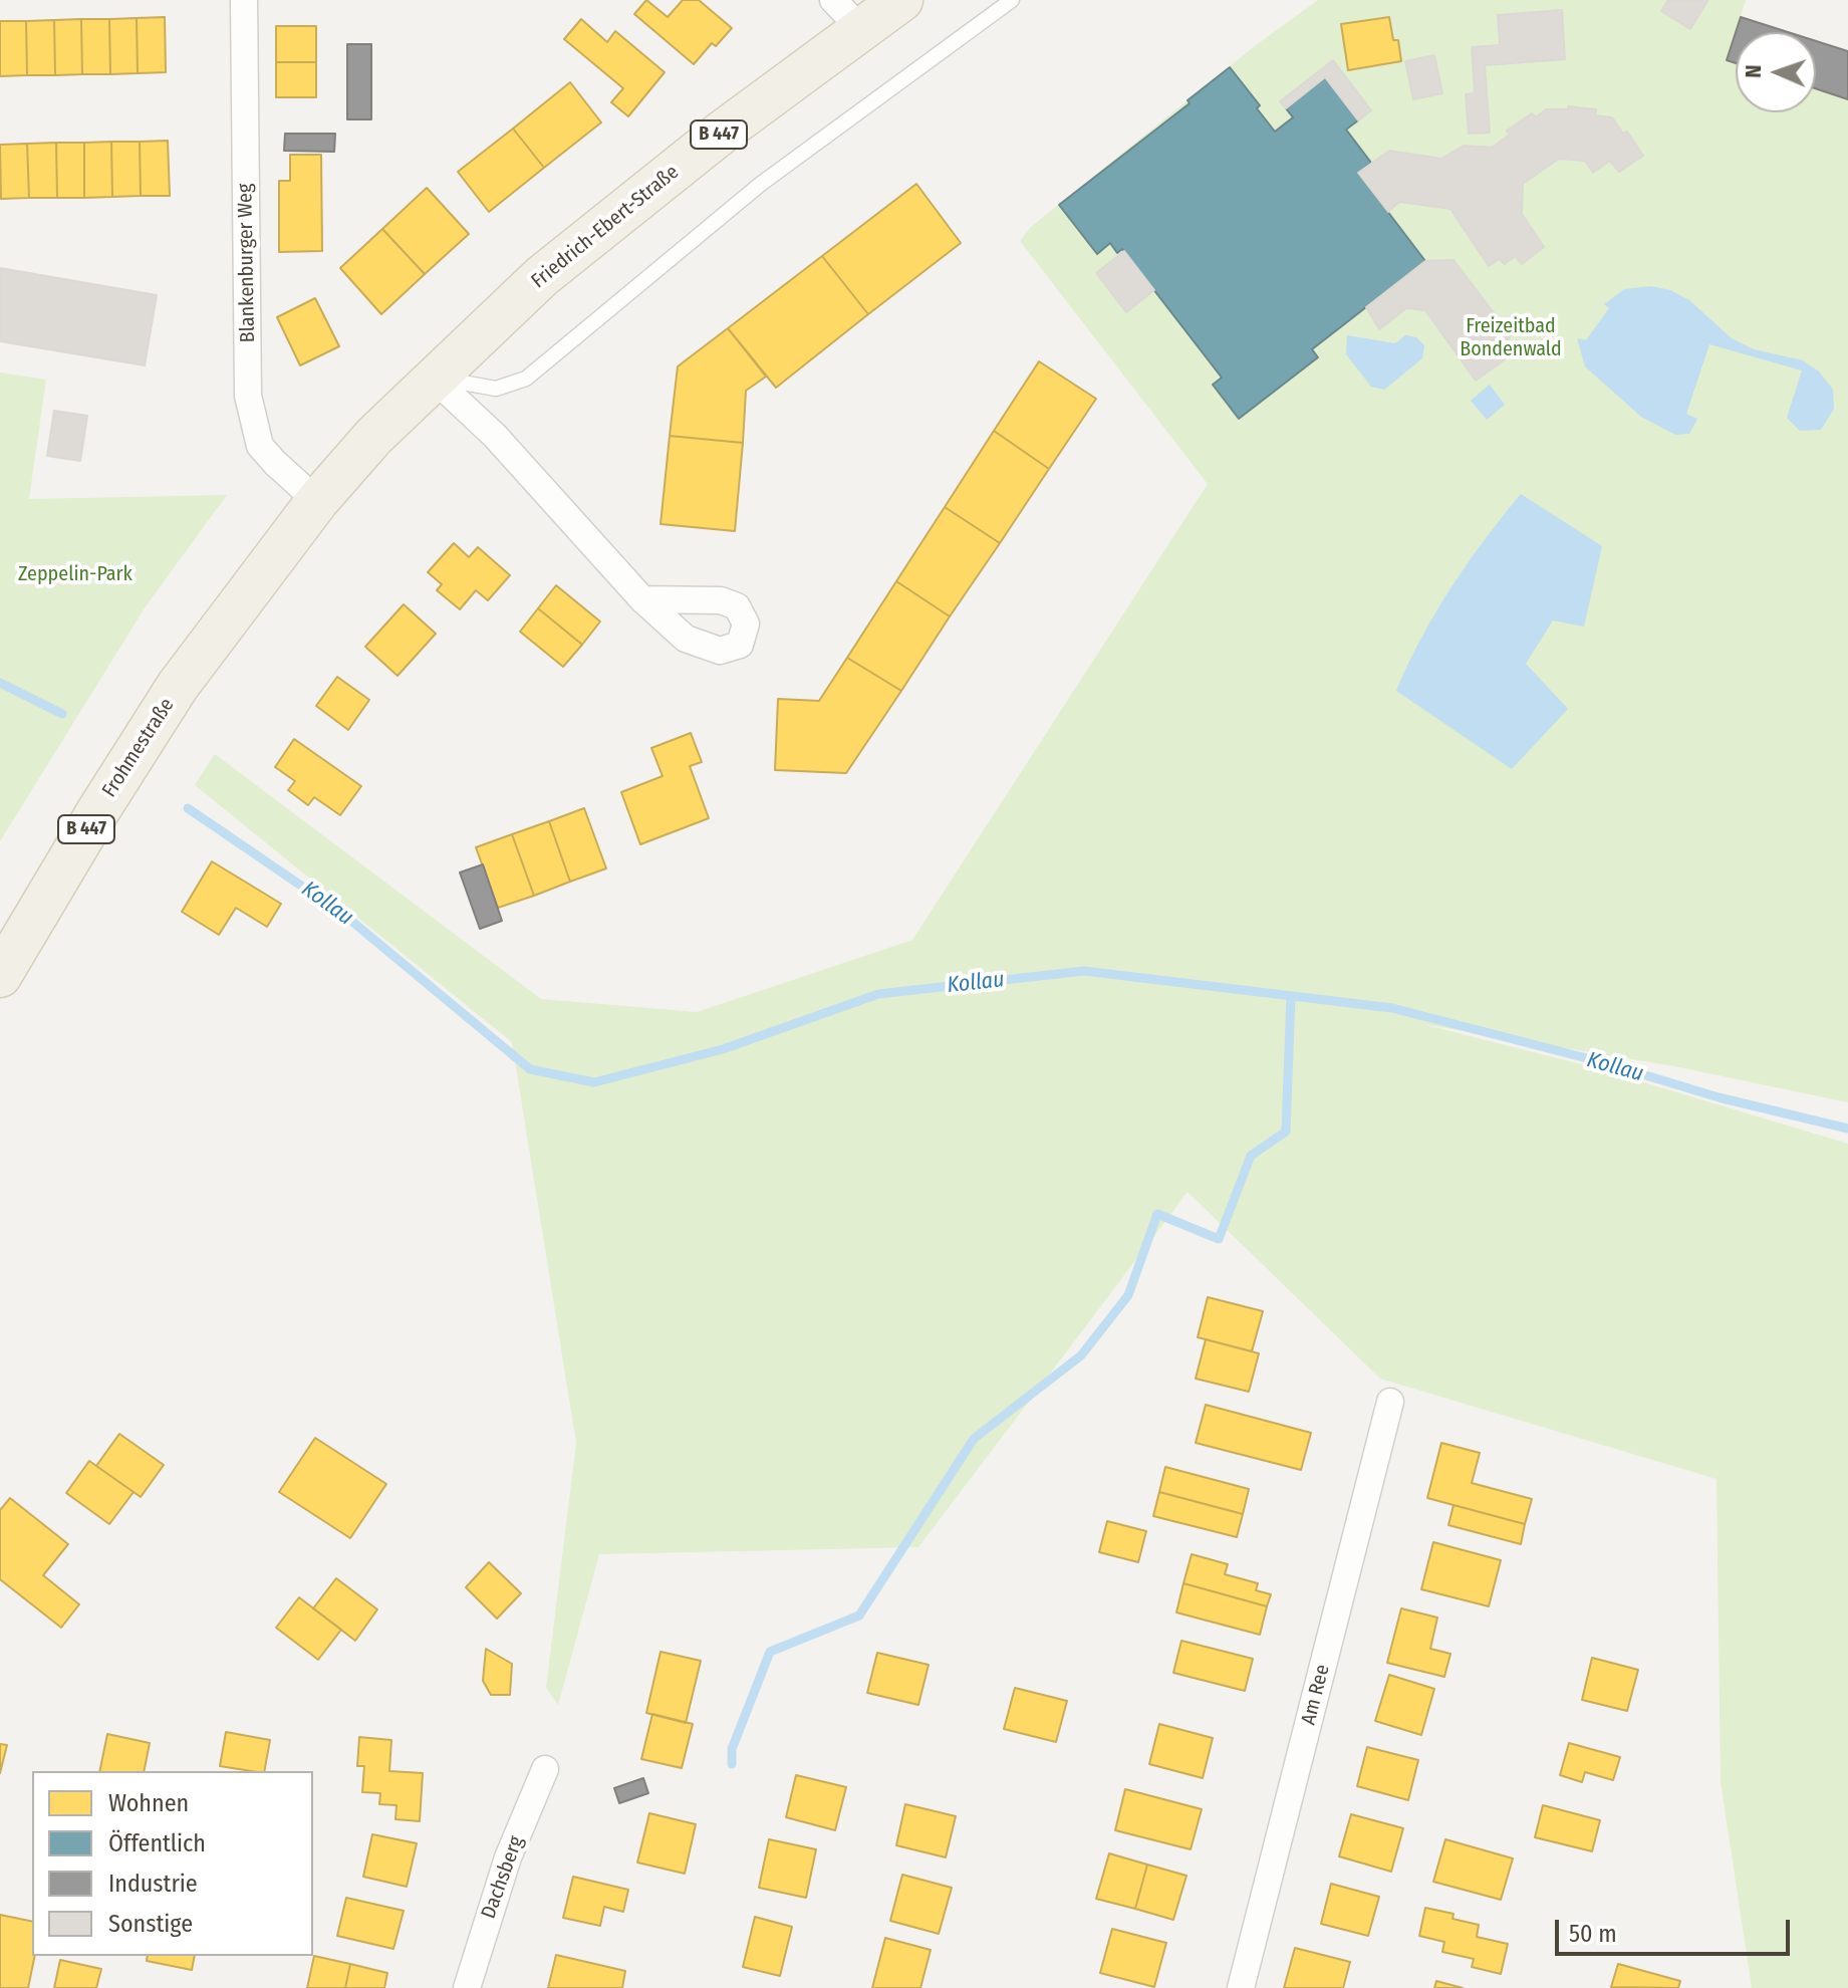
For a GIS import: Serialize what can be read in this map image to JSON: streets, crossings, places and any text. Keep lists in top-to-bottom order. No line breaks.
{"streets":{"main road":["B 447","Friedrich-Ebert-Straße","Frohmestraße"],"street":["Blankenburger Weg","Am Ree","Dachsberg"]},"crossings":[["Friedrich-Ebert-Straße","Blankenburger Weg"],["Friedrich-Ebert-Straße","Frohmestraße"]],"water":["Kollau"],"parks":["Freizeitbad Bondenwald","Zeppelin-Park"],"legend":["Wohnen","Öffentlich","Industrie","Sonstige"],"scale_bar":"50 m","north":"left"}
